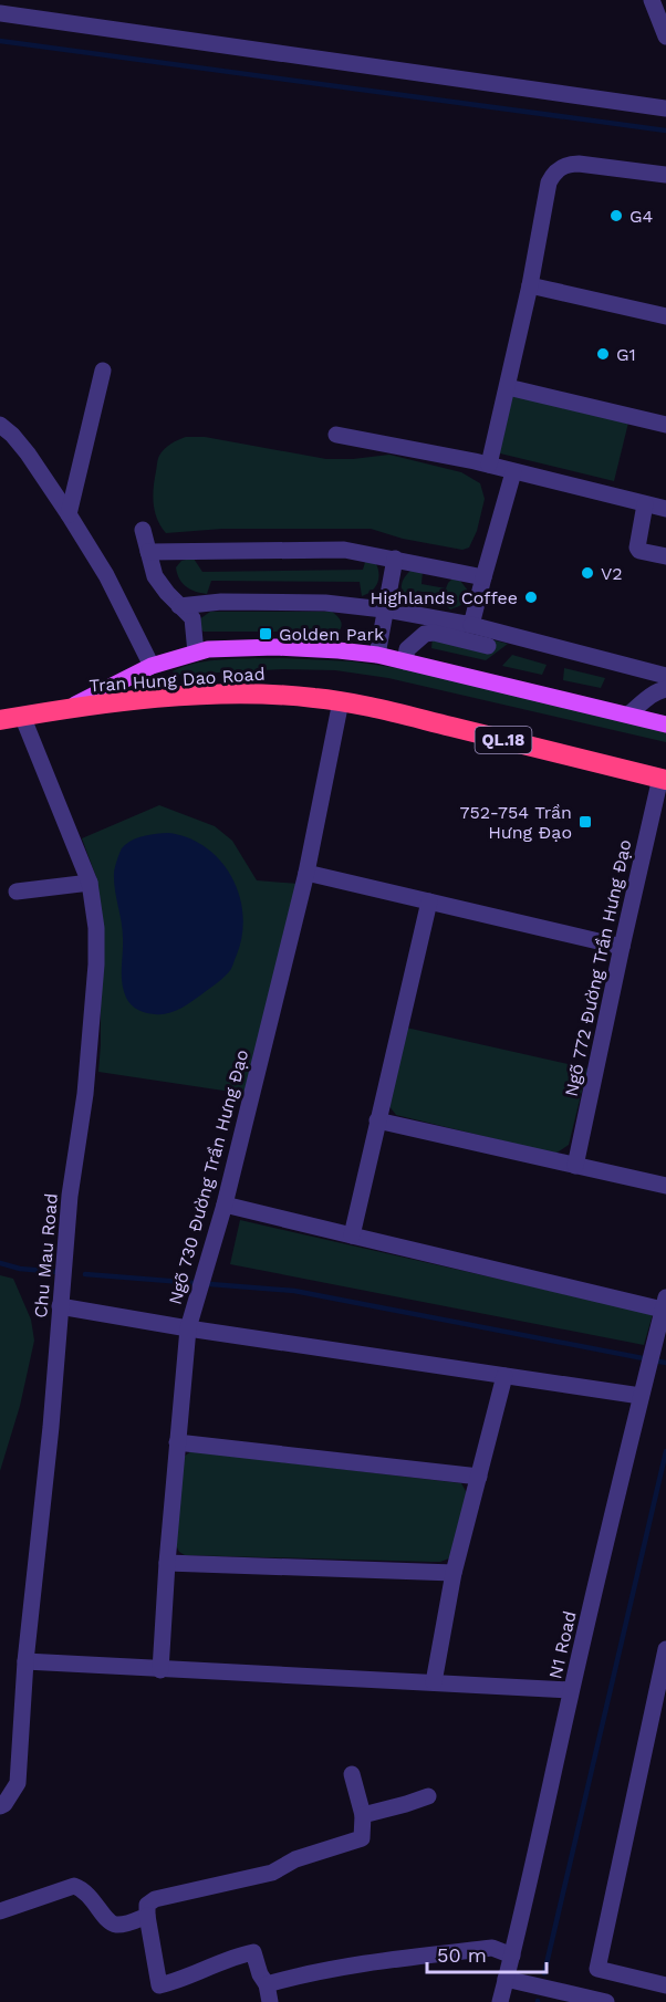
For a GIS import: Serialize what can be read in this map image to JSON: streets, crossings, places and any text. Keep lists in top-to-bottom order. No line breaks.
{"streets":{"highway":["Tran Hung Dao Road","QL.18"],"street":["Ngõ 772 Đường Trần Hưng Đạo","Ngõ 730 Đường Trần Hưng Đạo","Chu Mau Road","N1 Road"]},"crossings":[["Tran Hung Dao Road","Ngõ 772 Đường Trần Hưng Đạo"],["Tran Hung Dao Road","Ngõ 730 Đường Trần Hưng Đạo"],["Tran Hung Dao Road","Chu Mau Road"]],"places":{"other":["G4","G1","V2","Highlands Coffee"],"transit":["Golden Park","752-754 Trần Hưng Đạo"]},"scale_bar":"50 m"}
